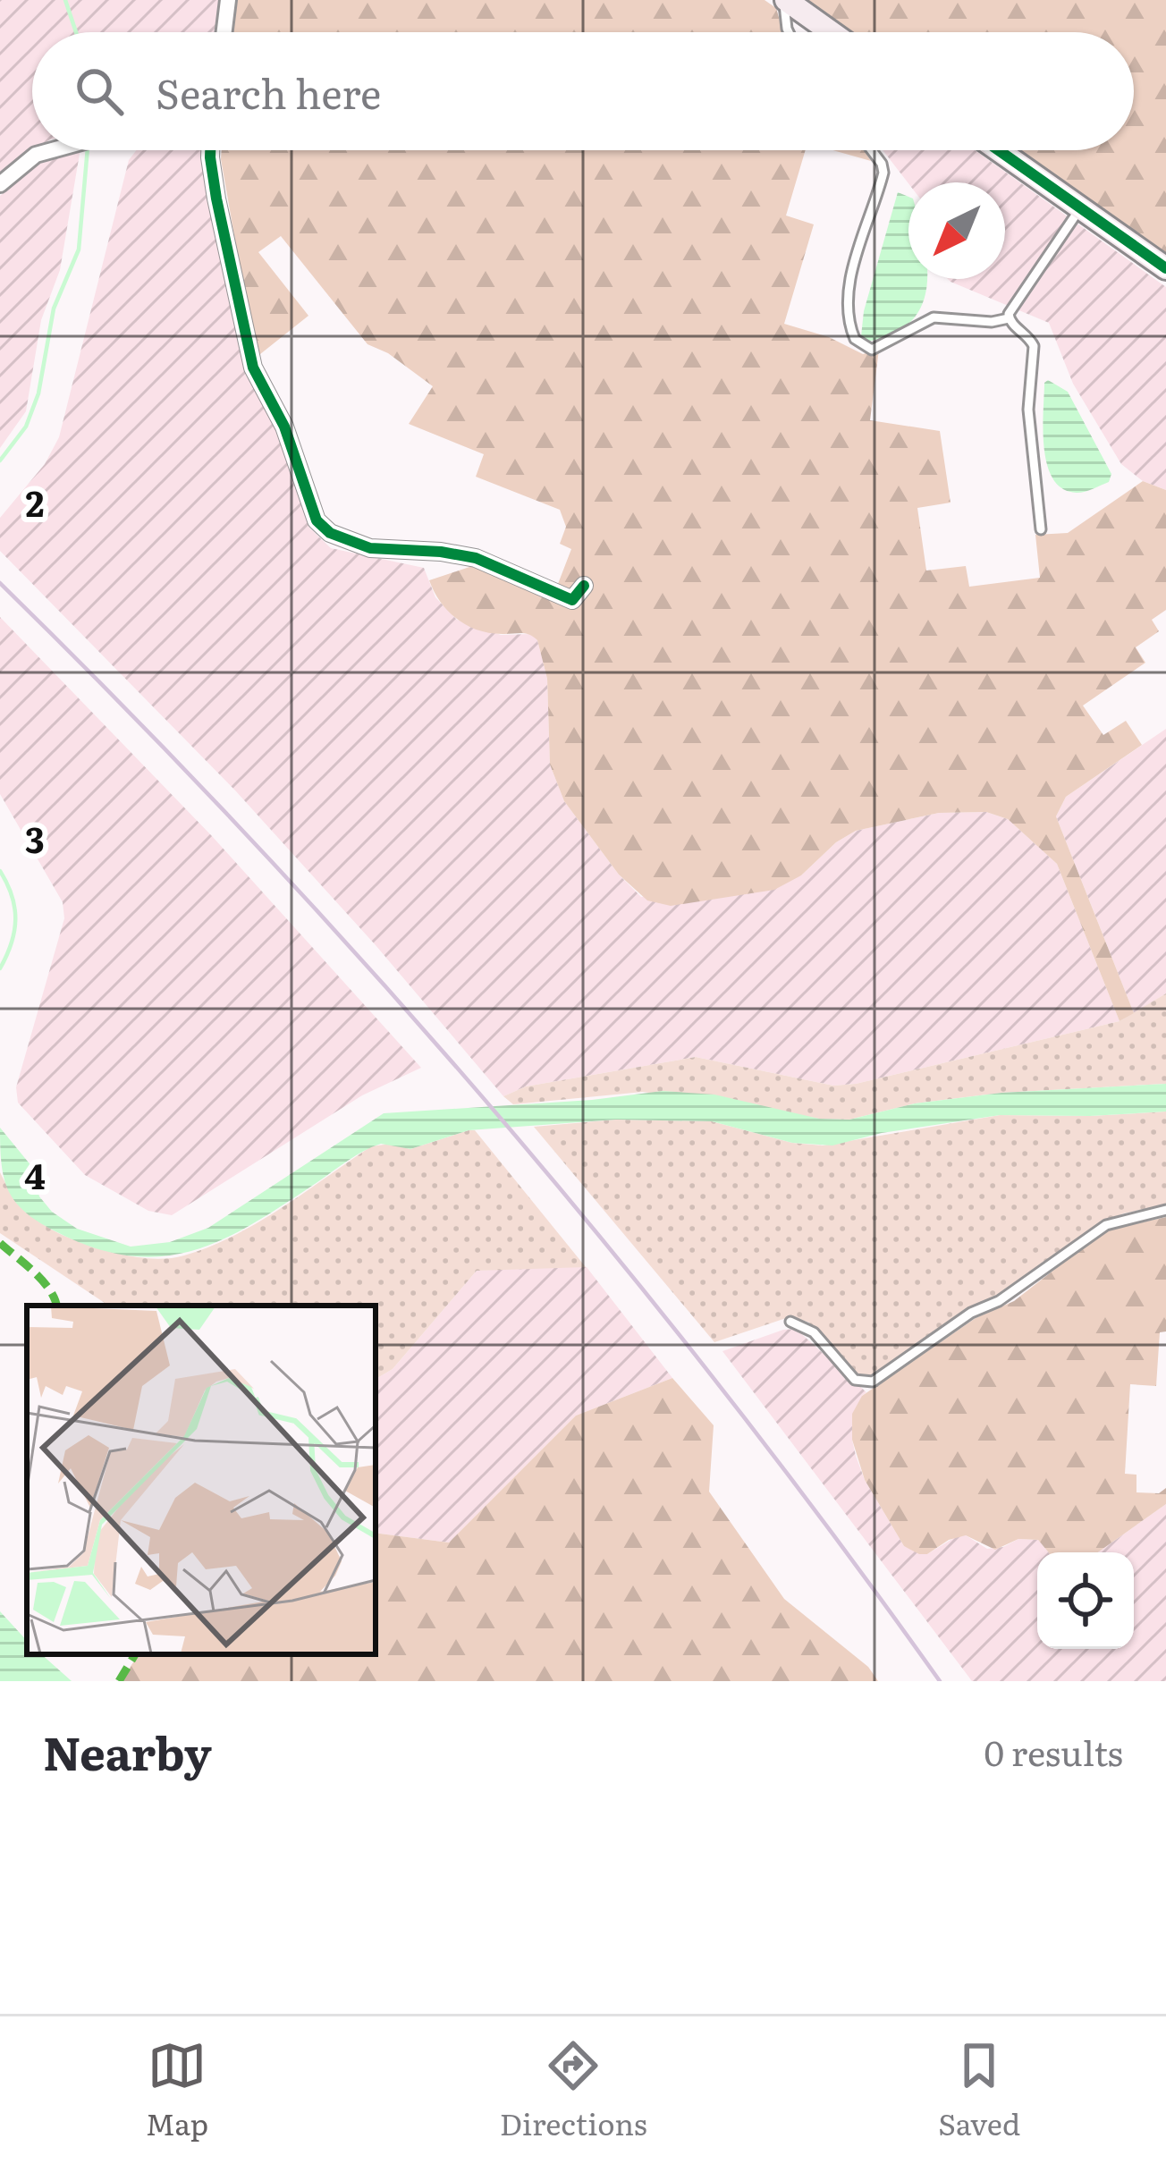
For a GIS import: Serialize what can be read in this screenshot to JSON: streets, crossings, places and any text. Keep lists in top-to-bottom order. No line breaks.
{"north":"bottom left","page":{"search":"Search here","heading":["Nearby","0 results"],"nav":["Map","Directions","Saved"]},"grid":{"rows":["2","3","4"]}}
